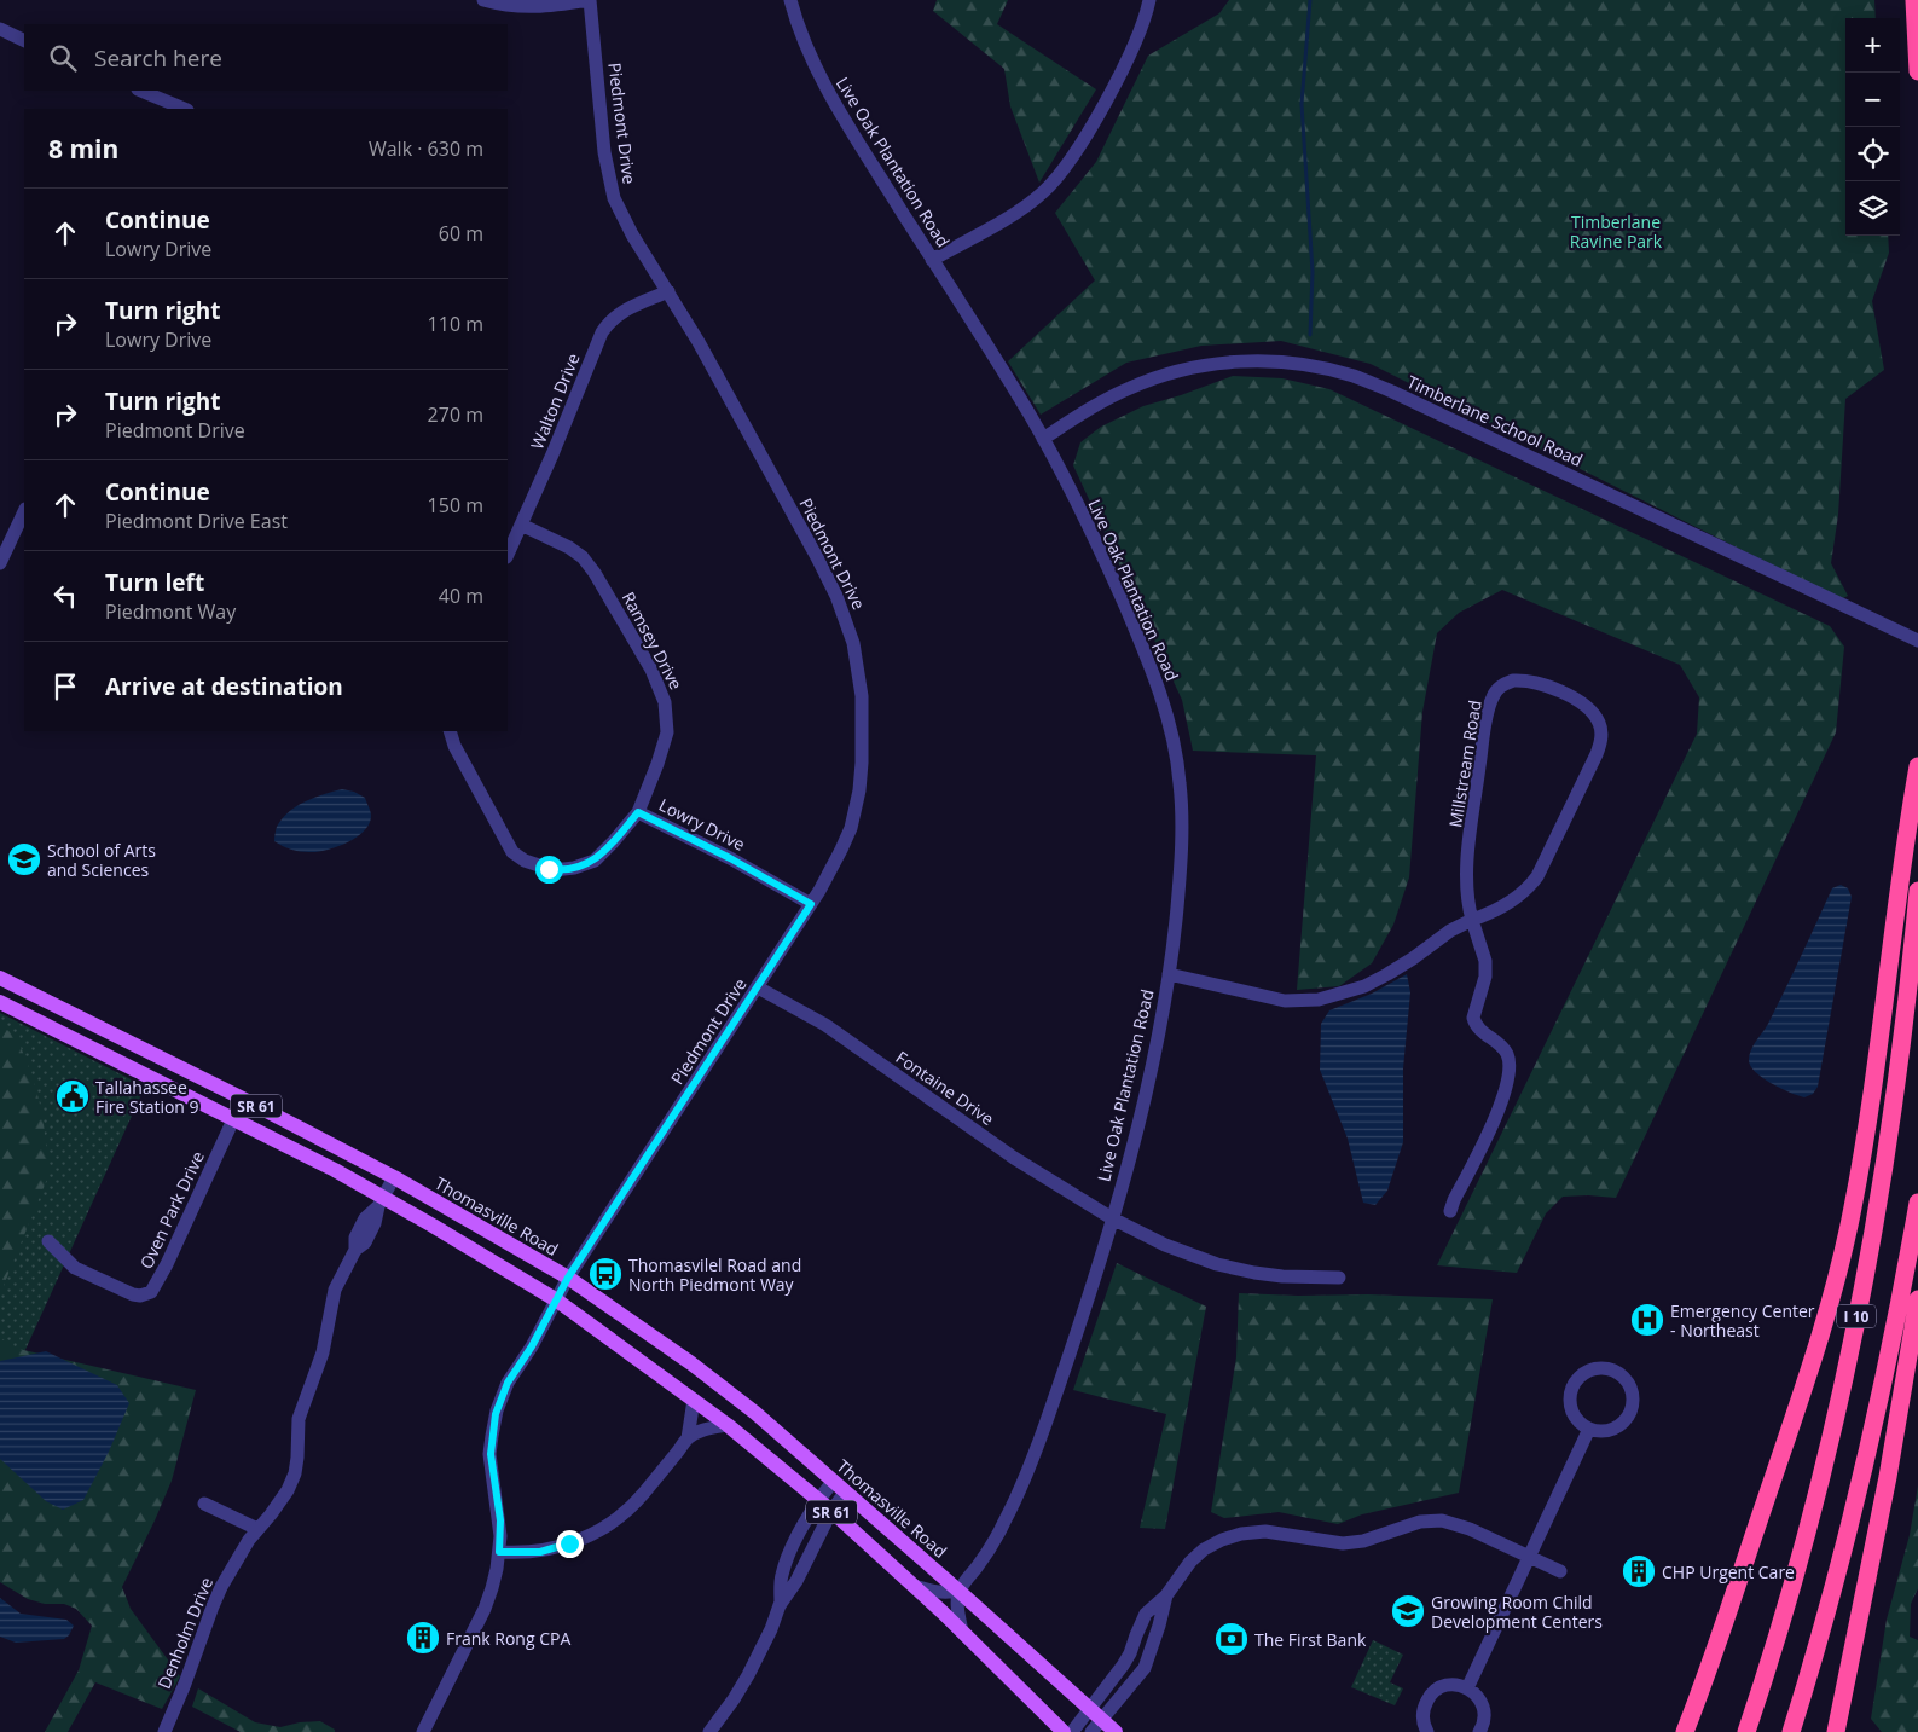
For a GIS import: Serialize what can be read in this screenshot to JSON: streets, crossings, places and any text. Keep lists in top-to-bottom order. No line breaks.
{"streets":{"highway":["I 10"],"main road":["SR 61","Thomasville Road"],"street":["Piedmont Drive","Live Oak Plantation Road","Walton Drive","Timberlane School Road","Ramsey Drive","Millstream Road","Lowry Drive","Fontaine Drive","Oven Park Drive","Denholm Drive"]},"crossings":[["Piedmont Drive","Walton Drive"],["Piedmont Drive","Lowry Drive"],["Piedmont Drive","Fontaine Drive"],["Piedmont Drive","SR 61"],["Piedmont Drive","Thomasville Road"],["Live Oak Plantation Road","Timberlane School Road"],["Live Oak Plantation Road","Millstream Road"],["Live Oak Plantation Road","Fontaine Drive"],["Live Oak Plantation Road","Thomasville Road"],["Walton Drive","Ramsey Drive"],["Ramsey Drive","Lowry Drive"],["SR 61","Oven Park Drive"],["SR 61","Denholm Drive"],["Oven Park Drive","Thomasville Road"],["Thomasville Road","Denholm Drive"]],"parks":["Timberlane Ravine Park"],"places":{"school or university":["School of Arts and Sciences","Growing Room Child Development Centers"],"public building":["Tallahassee Fire Station 9"],"bus stop":["Thomasvilel Road and North Piedmont Way"],"hospital":["Emergency Center - Northeast"],"building":["CHP Urgent Care","Frank Rong CPA"],"bank":["The First Bank"]},"page":{"map_buttons":["+","−"],"search":"Search here","heading":["8 min","Walk · 630 m"],"list":[["Continue","Lowry Drive","60 m"],["Turn right","Lowry Drive","110 m"],["Turn right","Piedmont Drive","270 m"],["Continue","Piedmont Drive East","150 m"],["Turn left","Piedmont Way","40 m"],"Arrive at destination"]}}
